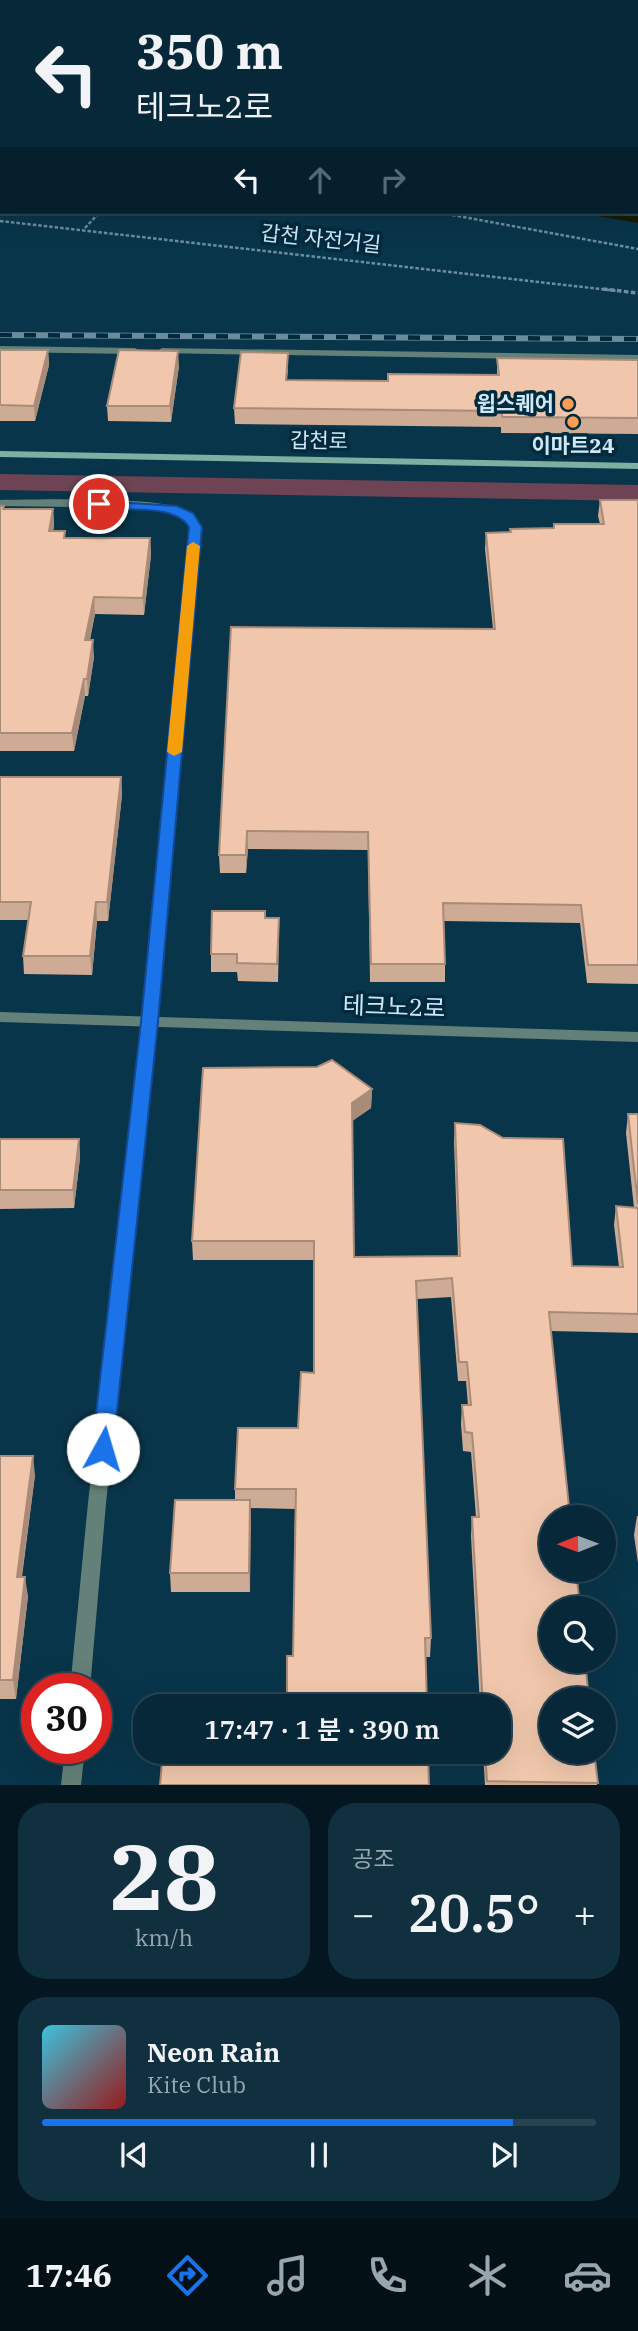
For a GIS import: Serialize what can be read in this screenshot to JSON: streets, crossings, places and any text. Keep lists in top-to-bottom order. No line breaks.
{"streets":{"main road":["갑천로"],"street":["테크노2로"],"path":["갑천 자전거길"]},"places":["윕스퀘어","이마트24"],"north":"left","page":{"turn":["350 m","테크노2로"],"limit":"30","trip":"17:47 · 1 분 · 390 m","tile":[["28","km/h"],"공조"],"heat":["−","20.5°","+"],"song":["Neon Rain","Kite Club"],"tabs":"17:46"}}
